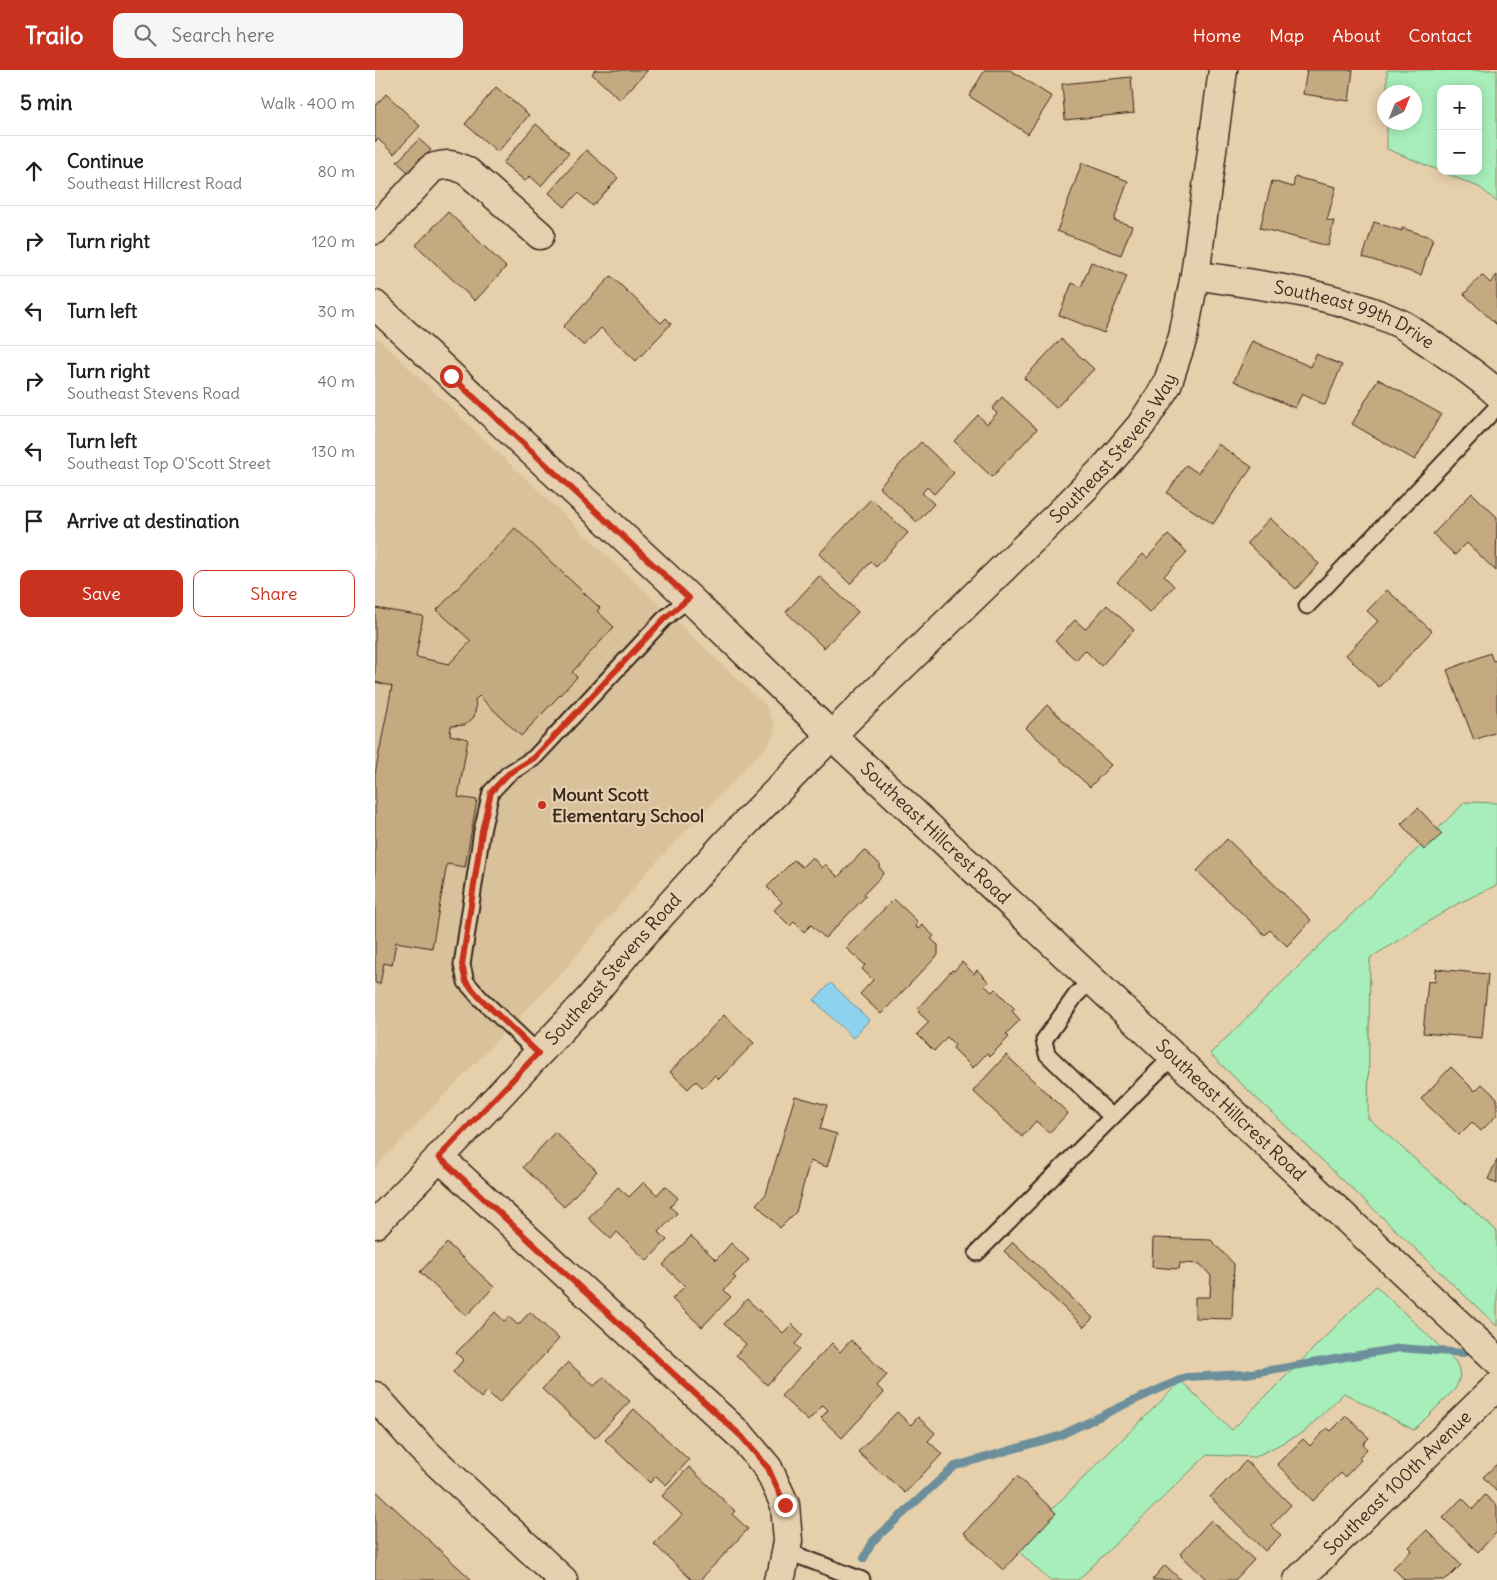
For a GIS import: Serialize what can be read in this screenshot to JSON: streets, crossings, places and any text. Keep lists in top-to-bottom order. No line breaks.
{"streets":{"street":["Southeast 99th Drive","Southeast Stevens Way","Southeast Hillcrest Road","Southeast Stevens Road","Southeast 100th Avenue"]},"crossings":[["Southeast 99th Drive","Southeast Stevens Way"],["Southeast Stevens Way","Southeast Hillcrest Road"],["Southeast Stevens Way","Southeast Stevens Road"],["Southeast Hillcrest Road","Southeast Stevens Road"]],"places":["Mount Scott Elementary School"],"north":"top right","page":{"header":"Trailo","search":"Search here","nav":["Home","Map","About","Contact"],"heading":["5 min","Walk · 400 m"],"map_buttons":["+","−"],"list":[["Continue","Southeast Hillcrest Road","80 m"],["Turn right","120 m"],["Turn left","30 m"],["Turn right","Southeast Stevens Road","40 m"],["Turn left","Southeast Top O'Scott Street","130 m"],"Arrive at destination"],"buttons":["Save","Share"]}}
